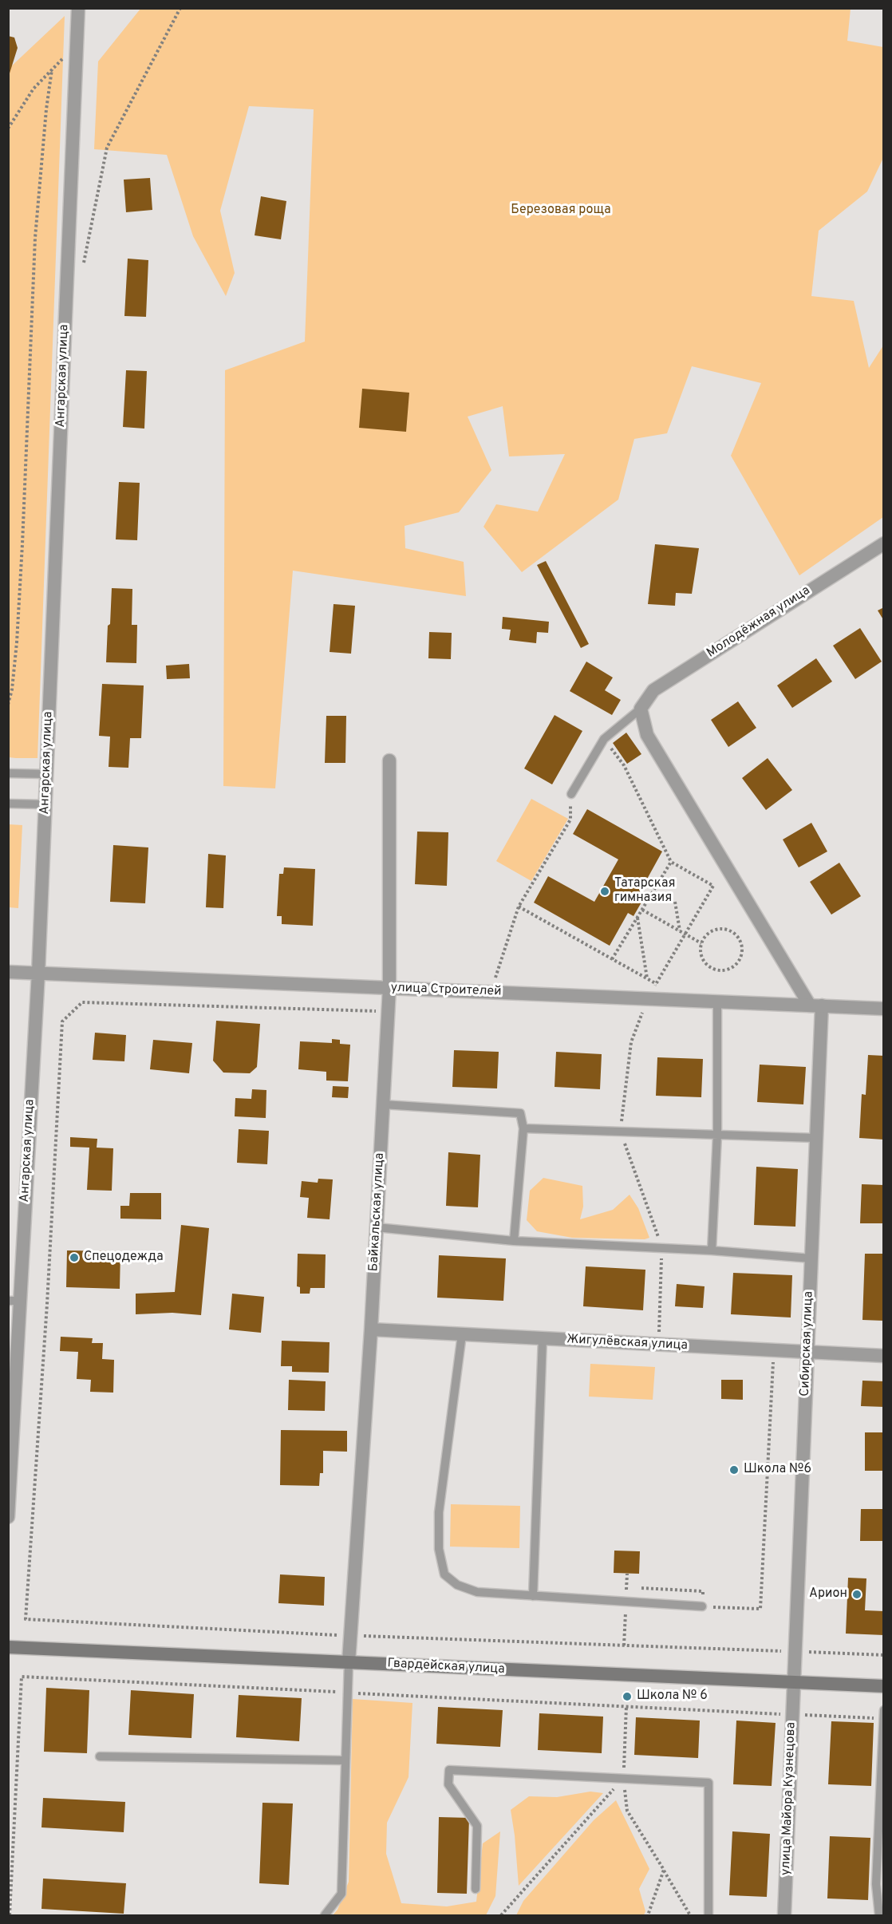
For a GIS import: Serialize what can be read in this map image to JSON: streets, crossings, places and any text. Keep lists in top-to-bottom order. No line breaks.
{"streets":{"main road":["Гвардейская улица"],"street":["Ангарская улица","Молодёжная улица","улица Строителей","Байкальская улица","Жигулёвская улица","Сибирская улица","улица Майора Кузнецова"]},"crossings":[["Ангарская улица","улица Строителей"],["улица Строителей","Байкальская улица"],["улица Строителей","Сибирская улица"],["Байкальская улица","Жигулёвская улица"],["Байкальская улица","Гвардейская улица"],["Жигулёвская улица","Сибирская улица"],["Сибирская улица","Гвардейская улица"],["Сибирская улица","улица Майора Кузнецова"],["Гвардейская улица","улица Майора Кузнецова"]],"parks":["Березовая роща"],"places":["Татарская гимназия","Спецодежда","Школа №6","Арион","Школа № 6"]}
